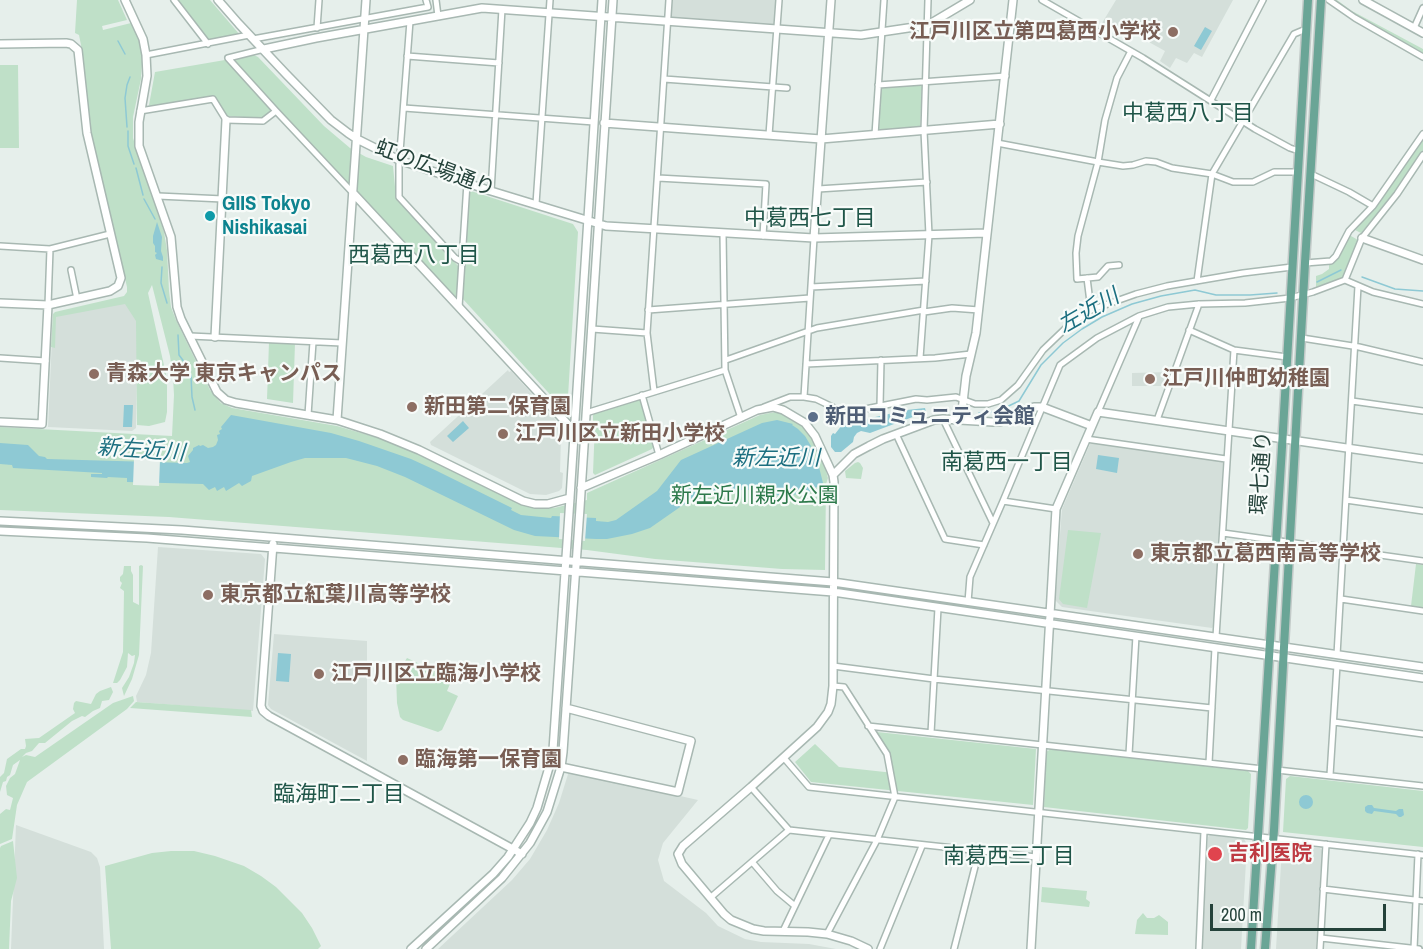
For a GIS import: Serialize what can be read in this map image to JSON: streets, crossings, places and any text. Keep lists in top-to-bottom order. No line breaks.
{"streets":{"main road":["環七通り"],"street":["虹の広場通り"]},"districts":["中葛西八丁目","中葛西七丁目","西葛西八丁目","南葛西一丁目","臨海町二丁目","南葛西三丁目"],"water":["左近川","新左近川"],"parks":["新左近川親水公園"],"places":["江戸川区立第四葛西小学校","GIIS Tokyo Nishikasai","青森大学 東京キャンパス","江戸川仲町幼稚園","新田第二保育園","新田コミュニティ会館","江戸川区立新田小学校","東京都立葛西南高等学校","東京都立紅葉川高等学校","江戸川区立臨海小学校","臨海第一保育園","吉利医院"],"scale_bar":"200 m"}
